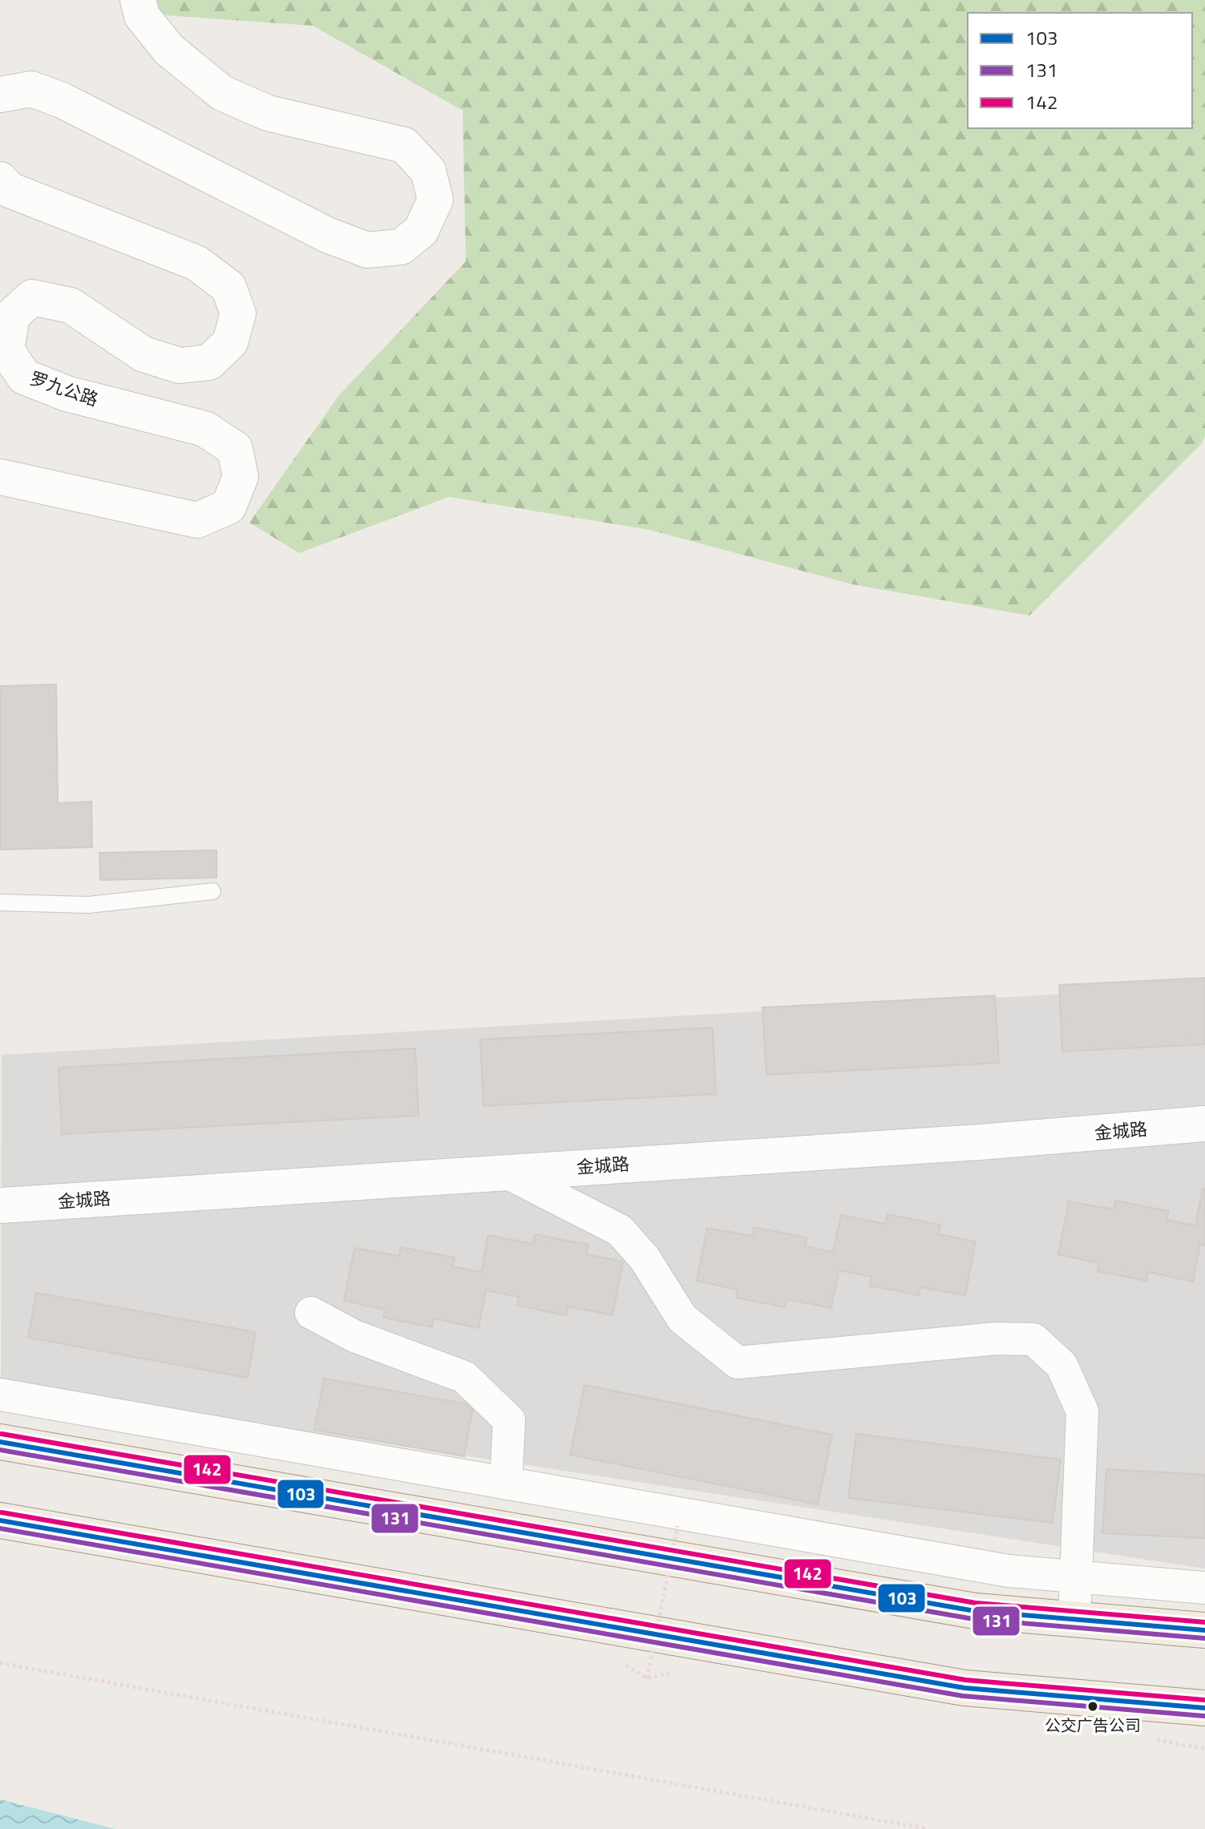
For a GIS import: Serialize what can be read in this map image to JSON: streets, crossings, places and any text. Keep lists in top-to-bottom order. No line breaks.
{"streets":{"street":["罗九公路","金城路"]},"places":["公交广告公司"],"lines":["transit line 142","transit line 103","transit line 131"],"legend":["103","131","142"]}
